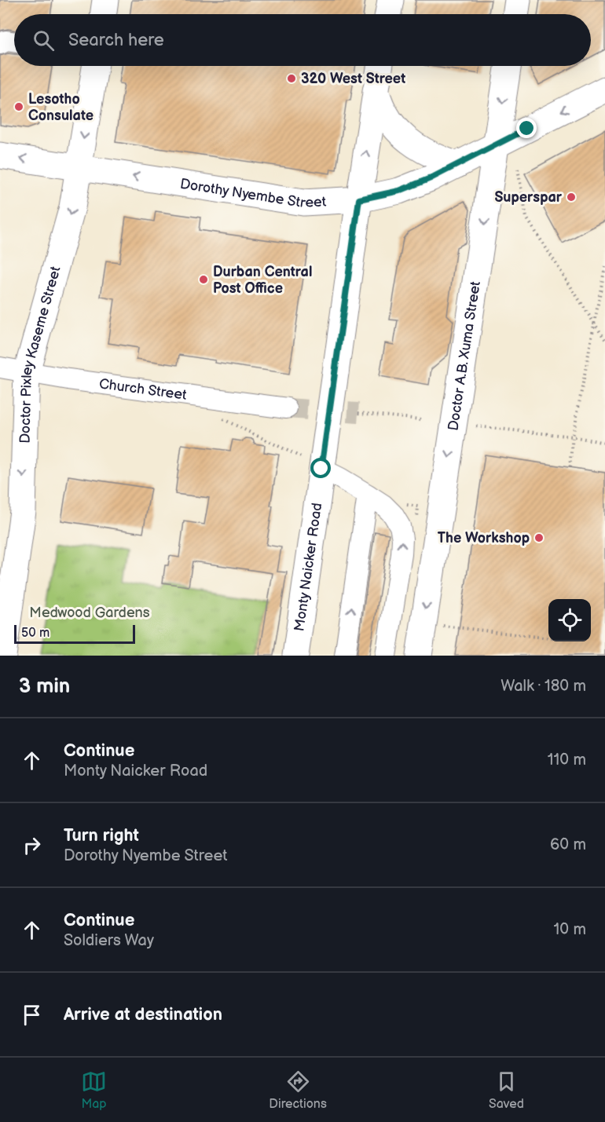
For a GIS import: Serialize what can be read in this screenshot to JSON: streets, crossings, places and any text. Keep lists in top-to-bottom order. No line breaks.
{"streets":{"main road":["Dorothy Nyembe Street","Doctor Pixley Kaseme Street","Doctor A.B. Xuma Street","Monty Naicker Road"],"street":["Church Street"]},"crossings":[["Dorothy Nyembe Street","Doctor Pixley Kaseme Street"],["Dorothy Nyembe Street","Doctor A.B. Xuma Street"],["Dorothy Nyembe Street","Monty Naicker Road"],["Doctor Pixley Kaseme Street","Church Street"]],"one_way":["Dorothy Nyembe Street","Doctor Pixley Kaseme Street","Doctor A.B. Xuma Street"],"parks":["Medwood Gardens"],"places":["320 West Street","Lesotho Consulate","Superspar","Durban Central Post Office","The Workshop"],"scale_bar":"50 m","page":{"search":"Search here","scale":"50 m","heading":["3 min","Walk · 180 m"],"list":[["Continue","Monty Naicker Road","110 m"],["Turn right","Dorothy Nyembe Street","60 m"],["Continue","Soldiers Way","10 m"],"Arrive at destination"],"nav":["Map","Directions","Saved"]}}
